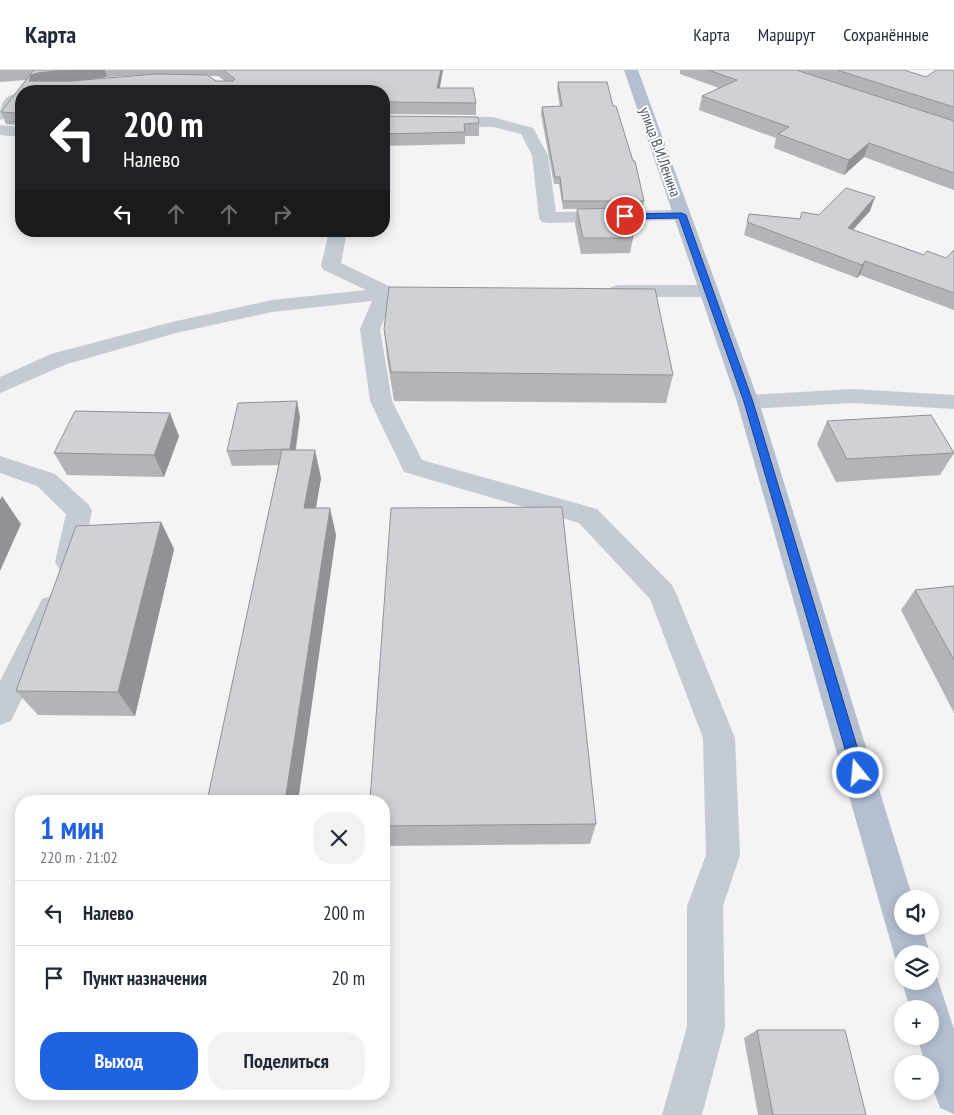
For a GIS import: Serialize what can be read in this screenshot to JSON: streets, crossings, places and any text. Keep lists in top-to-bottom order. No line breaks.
{"streets":{"main road":["улица В.И.Ленина"]},"page":{"header":"Карта","nav":["Карта","Маршрут","Сохранённые"],"turn":["200 m","Налево"],"heading":["1 мин","220 m · 21:02"],"list":[{"name":"Налево","value":"200 m"},{"name":"Пункт назначения","value":"20 m"}],"map_buttons":["+","−"],"buttons":["Выход","Поделиться"]}}
